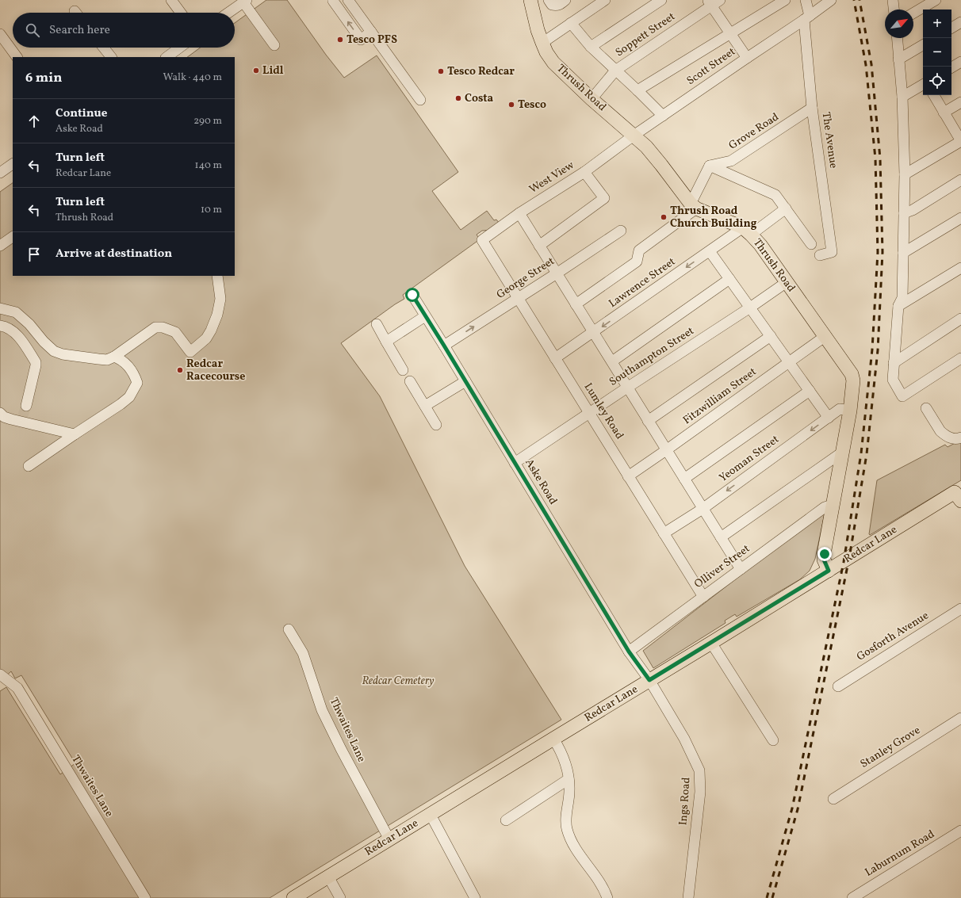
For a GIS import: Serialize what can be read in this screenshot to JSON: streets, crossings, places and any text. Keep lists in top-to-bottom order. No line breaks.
{"streets":{"main road":["Thrush Road","Redcar Lane"],"street":["Soppett Street","Scott Street","Grove Road","The Avenue","West View","George Street","Lawrence Street","Southampton Street","Fitzwilliam Street","Lumley Road","Yeoman Street","Aske Road","Olliver Street","Gosforth Avenue","Thwaites Lane","Stanley Grove","Ings Road","Laburnum Road"]},"crossings":[["Soppett Street","Thrush Road"],["Scott Street","Thrush Road"],["Scott Street","The Avenue"],["Scott Street","West View"],["Thrush Road","West View"],["Thrush Road","Lawrence Street"],["Thrush Road","Southampton Street"],["Thrush Road","Fitzwilliam Street"],["Thrush Road","Yeoman Street"],["Thrush Road","Redcar Lane"],["Thrush Road","Olliver Street"],["Grove Road","The Avenue"],["West View","Lumley Road"],["George Street","Lumley Road"],["George Street","Aske Road"],["Lawrence Street","Lumley Road"],["Southampton Street","Lumley Road"],["Southampton Street","Aske Road"],["Fitzwilliam Street","Lumley Road"],["Lumley Road","Yeoman Street"],["Lumley Road","Olliver Street"],["Aske Road","Redcar Lane"],["Aske Road","Olliver Street"],["Aske Road","Ings Road"],["Redcar Lane","Thwaites Lane"],["Redcar Lane","Ings Road"]],"one_way":["George Street"],"parks":["Redcar Cemetery"],"places":["Tesco PFS","Lidl","Tesco Redcar","Costa","Tesco","Thrush Road Church Building","Redcar Racecourse"],"north":"top right","page":{"map_buttons":["+","−"],"search":"Search here","heading":["6 min","Walk · 440 m"],"list":[["Continue","Aske Road","290 m"],["Turn left","Redcar Lane","140 m"],["Turn left","Thrush Road","10 m"],"Arrive at destination"]}}
